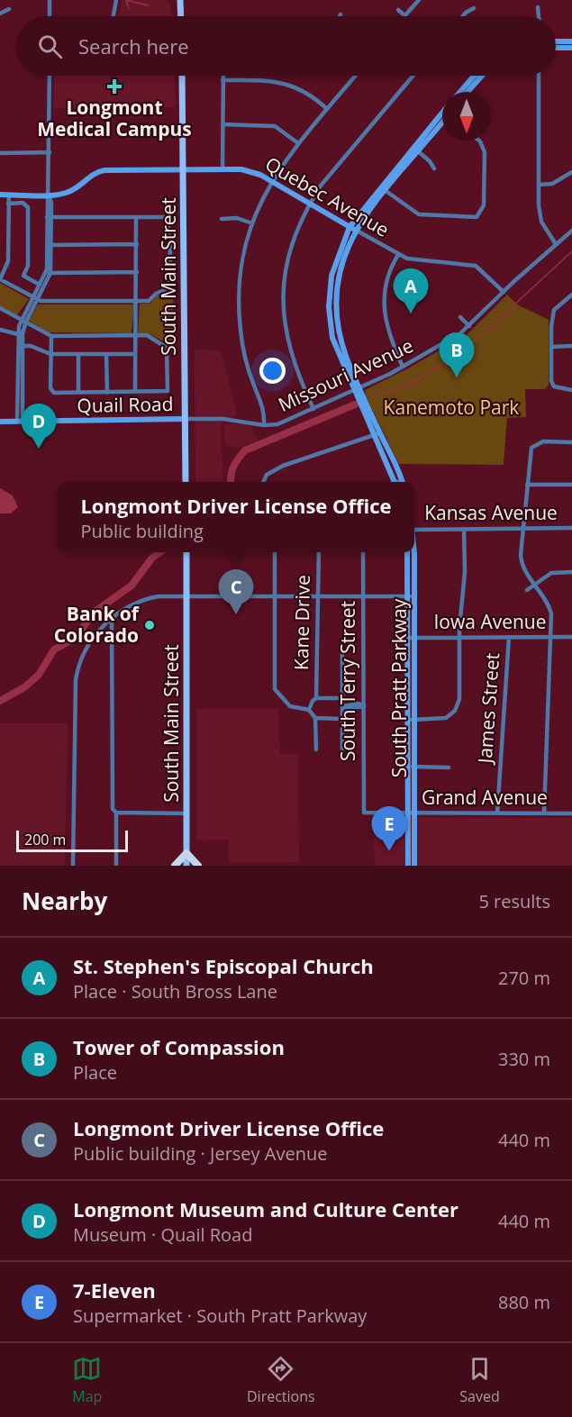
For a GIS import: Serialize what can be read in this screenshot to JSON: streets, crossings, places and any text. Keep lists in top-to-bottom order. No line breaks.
{"streets":{"main road":["South Main Street"],"street":["Quebec Avenue","Missouri Avenue","Quail Road","Kansas Avenue","Kane Drive","Iowa Avenue","South Terry Street","South Pratt Parkway","James Street","Grand Avenue"]},"crossings":[["Quebec Avenue","South Main Street"],["Quebec Avenue","Missouri Avenue"],["South Main Street","Missouri Avenue"],["South Main Street","Quail Road"],["Missouri Avenue","Quail Road"],["Kane Drive","South Terry Street"],["Iowa Avenue","South Pratt Parkway"],["Iowa Avenue","James Street"],["South Terry Street","Grand Avenue"],["South Pratt Parkway","Grand Avenue"],["James Street","Grand Avenue"]],"parks":["Kanemoto Park"],"places":{"health":["Longmont Medical Campus"],"other":["Bank of Colorado"]},"scale_bar":"200 m","north":"bottom","page":{"search":"Search here","pins":["A","B","D","C","E"],"popup":["Longmont Driver License Office","Public building"],"scale":"200 m","heading":["Nearby","5 results"],"list":[{"mark":"A","name":"St. Stephen's Episcopal Church","note":"Place · South Bross Lane","value":"270 m"},{"mark":"B","name":"Tower of Compassion","note":"Place","value":"330 m"},{"mark":"C","name":"Longmont Driver License Office","note":"Public building · Jersey Avenue","value":"440 m"},{"mark":"D","name":"Longmont Museum and Culture Center","note":"Museum · Quail Road","value":"440 m"},{"mark":"E","name":"7-Eleven","note":"Supermarket · South Pratt Parkway","value":"880 m"}],"nav":["Map","Directions","Saved"]}}
